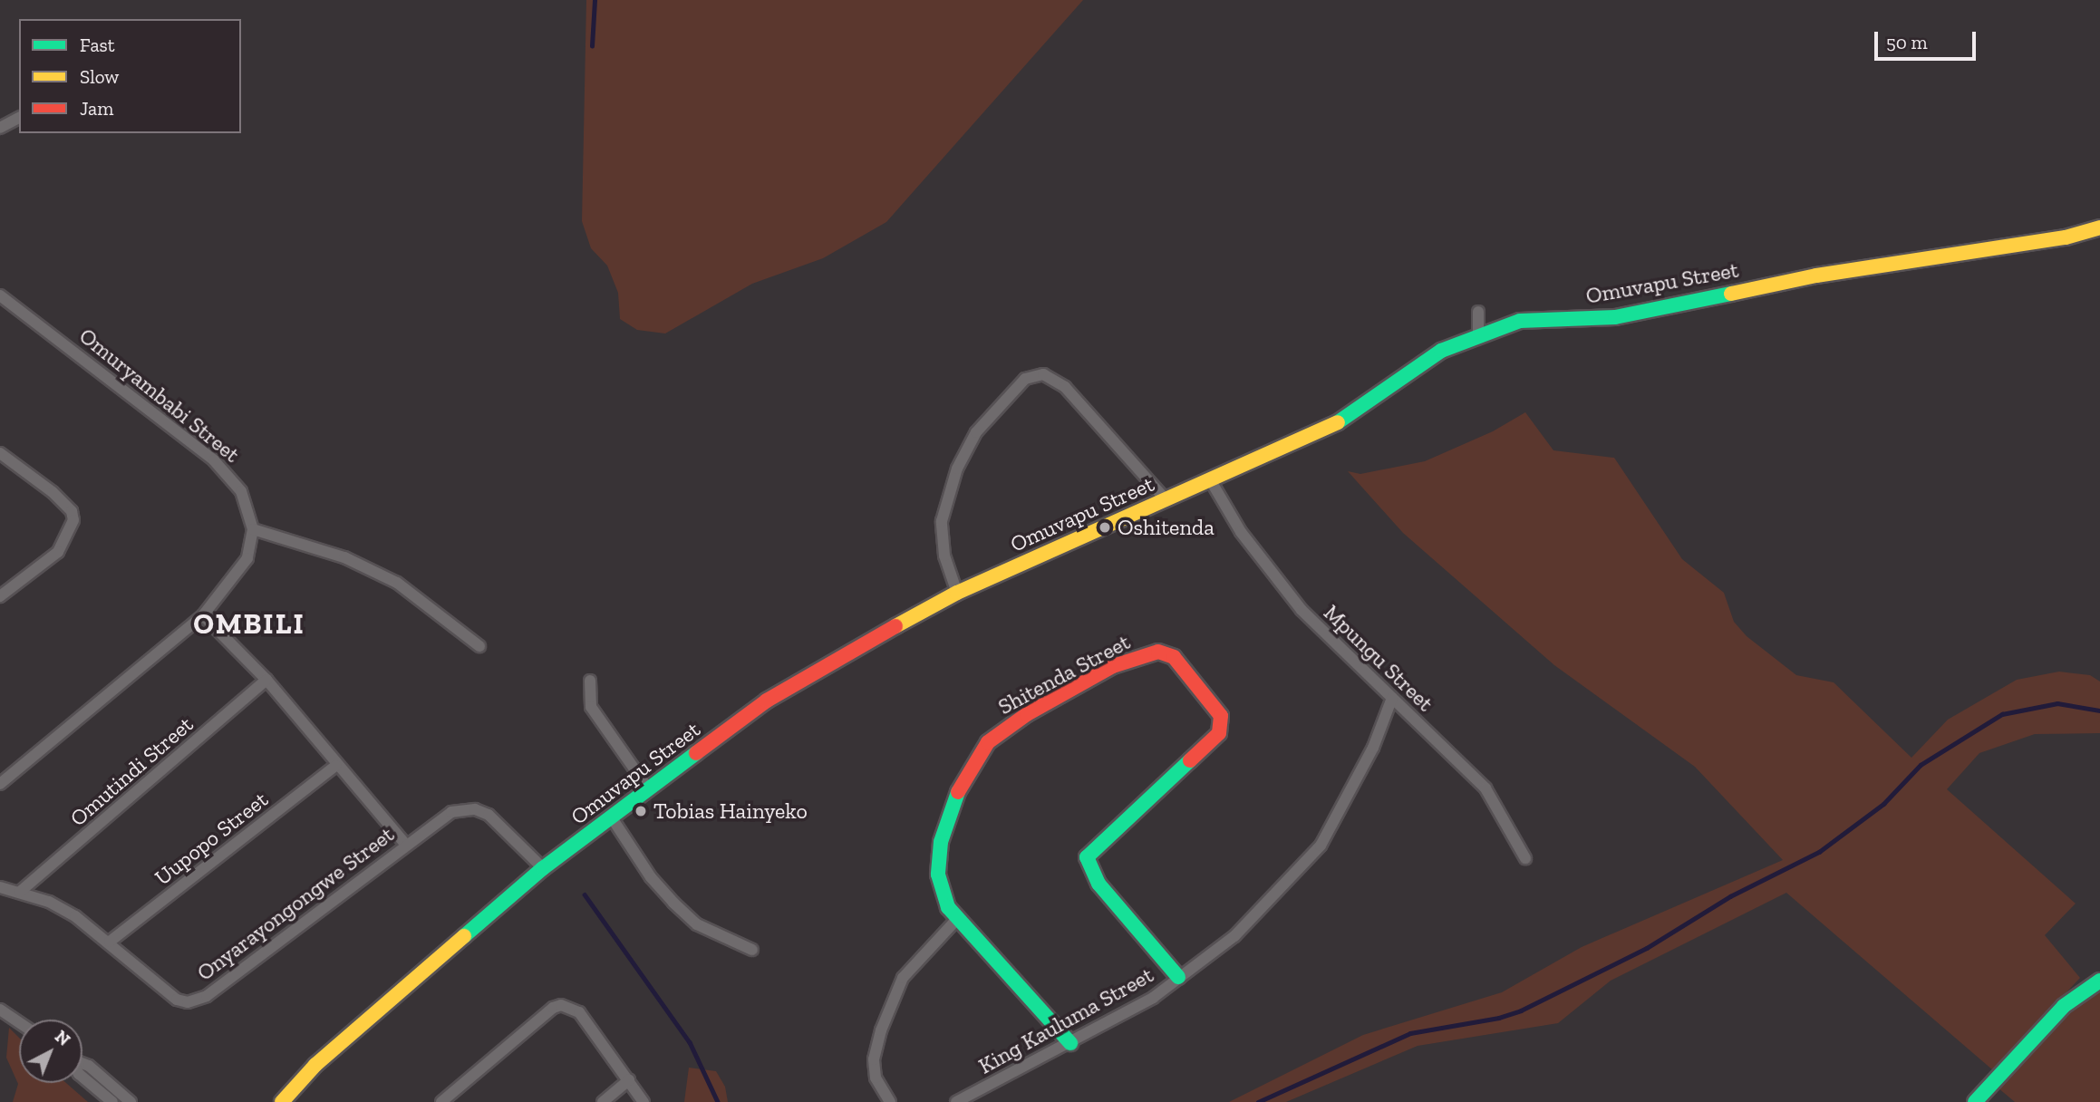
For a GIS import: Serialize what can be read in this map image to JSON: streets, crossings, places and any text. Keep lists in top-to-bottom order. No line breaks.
{"streets":{"street":["Omuvapu Street","Omuryambabi Street","Mpungu Street","Shitenda Street","Omutindi Street","Uupopo Street","Onyarayongongwe Street","King Kauluma Street"]},"crossings":[["Omuvapu Street","Mpungu Street"],["Omuvapu Street","Onyarayongongwe Street"],["Mpungu Street","King Kauluma Street"],["Shitenda Street","King Kauluma Street"],["Omutindi Street","Onyarayongongwe Street"],["Uupopo Street","Onyarayongongwe Street"]],"districts":["OMBILI"],"places":["Oshitenda","Tobias Hainyeko"],"legend":["Fast","Slow","Jam"],"scale_bar":"50 m","north":"top right"}
